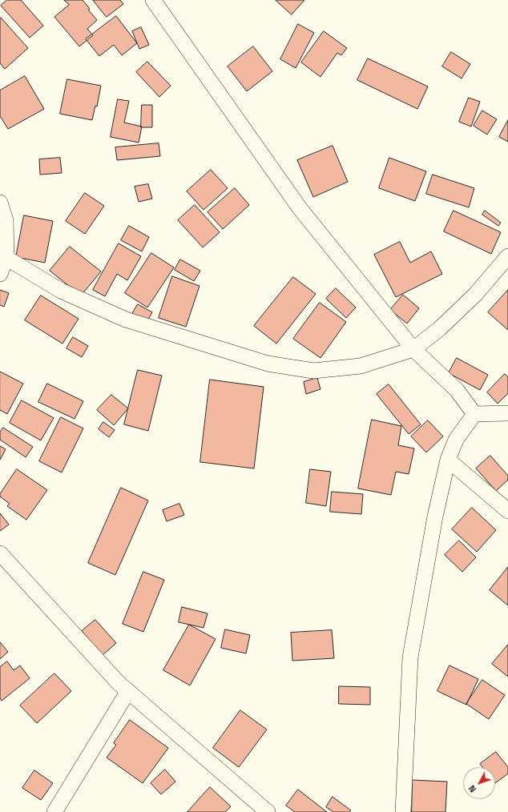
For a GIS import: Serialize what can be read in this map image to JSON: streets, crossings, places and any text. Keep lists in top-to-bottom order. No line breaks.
{"north":"bottom left"}
